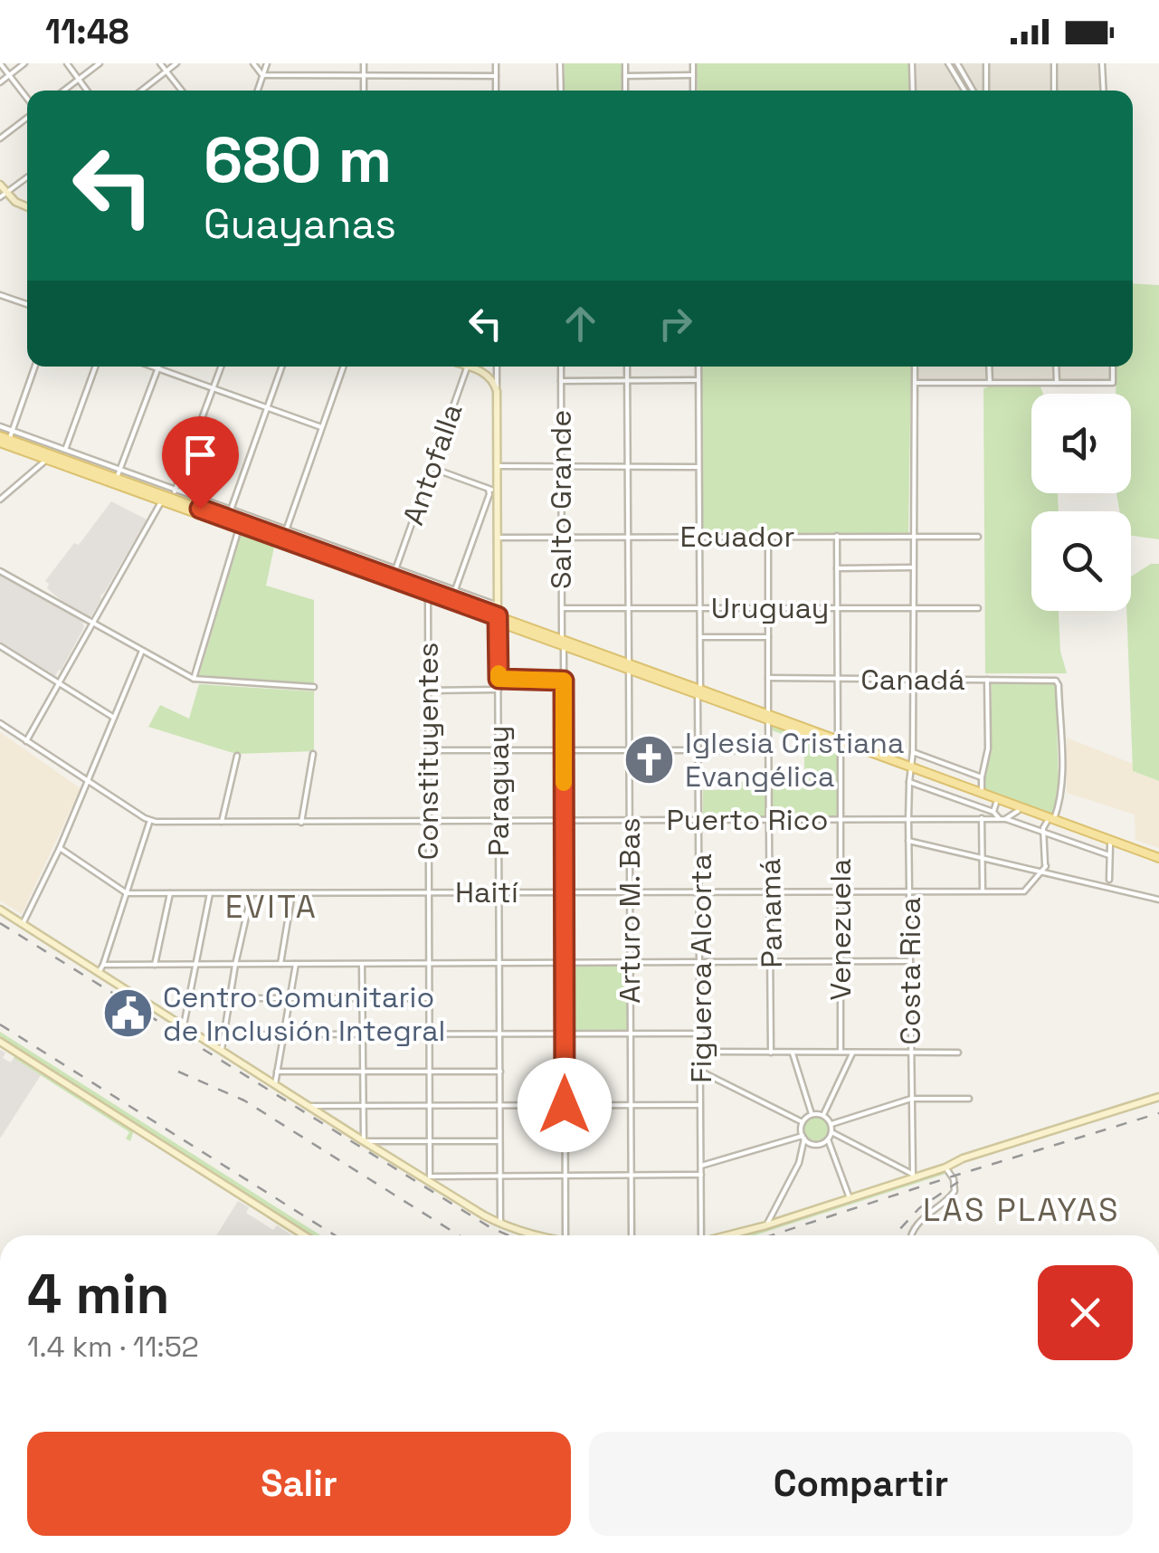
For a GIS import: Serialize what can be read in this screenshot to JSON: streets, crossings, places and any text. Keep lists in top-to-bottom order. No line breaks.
{"streets":{"main road":["Paraguay"],"street":["Antofalla","Salto Grande","Ecuador","Uruguay","Canadá","Constituyentes","Puerto Rico","Haití","Arturo M. Bas","Panamá","Venezuela","Figueroa Alcorta","Costa Rica"]},"crossings":[["Salto Grande","Ecuador"],["Salto Grande","Uruguay"],["Salto Grande","Puerto Rico"],["Salto Grande","Haití"],["Ecuador","Paraguay"],["Ecuador","Arturo M. Bas"],["Ecuador","Panamá"],["Ecuador","Venezuela"],["Ecuador","Figueroa Alcorta"],["Ecuador","Costa Rica"],["Uruguay","Arturo M. Bas"],["Uruguay","Panamá"],["Uruguay","Venezuela"],["Uruguay","Figueroa Alcorta"],["Uruguay","Costa Rica"],["Canadá","Panamá"],["Canadá","Venezuela"],["Canadá","Costa Rica"],["Constituyentes","Puerto Rico"],["Constituyentes","Haití"],["Paraguay","Puerto Rico"],["Paraguay","Haití"],["Puerto Rico","Arturo M. Bas"],["Puerto Rico","Panamá"],["Puerto Rico","Venezuela"],["Puerto Rico","Figueroa Alcorta"],["Puerto Rico","Costa Rica"],["Haití","Arturo M. Bas"],["Haití","Panamá"],["Haití","Venezuela"],["Haití","Figueroa Alcorta"],["Haití","Costa Rica"]],"districts":["EVITA","LAS PLAYAS"],"places":{"church":["Iglesia Cristiana Evangélica"],"public building":["Centro Comunitario de Inclusión Integral"]},"page":{"status":"11:48","turn":["680 m","Guayanas"],"heading":["4 min","1.4 km · 11:52"],"buttons":["Salir","Compartir"]}}
